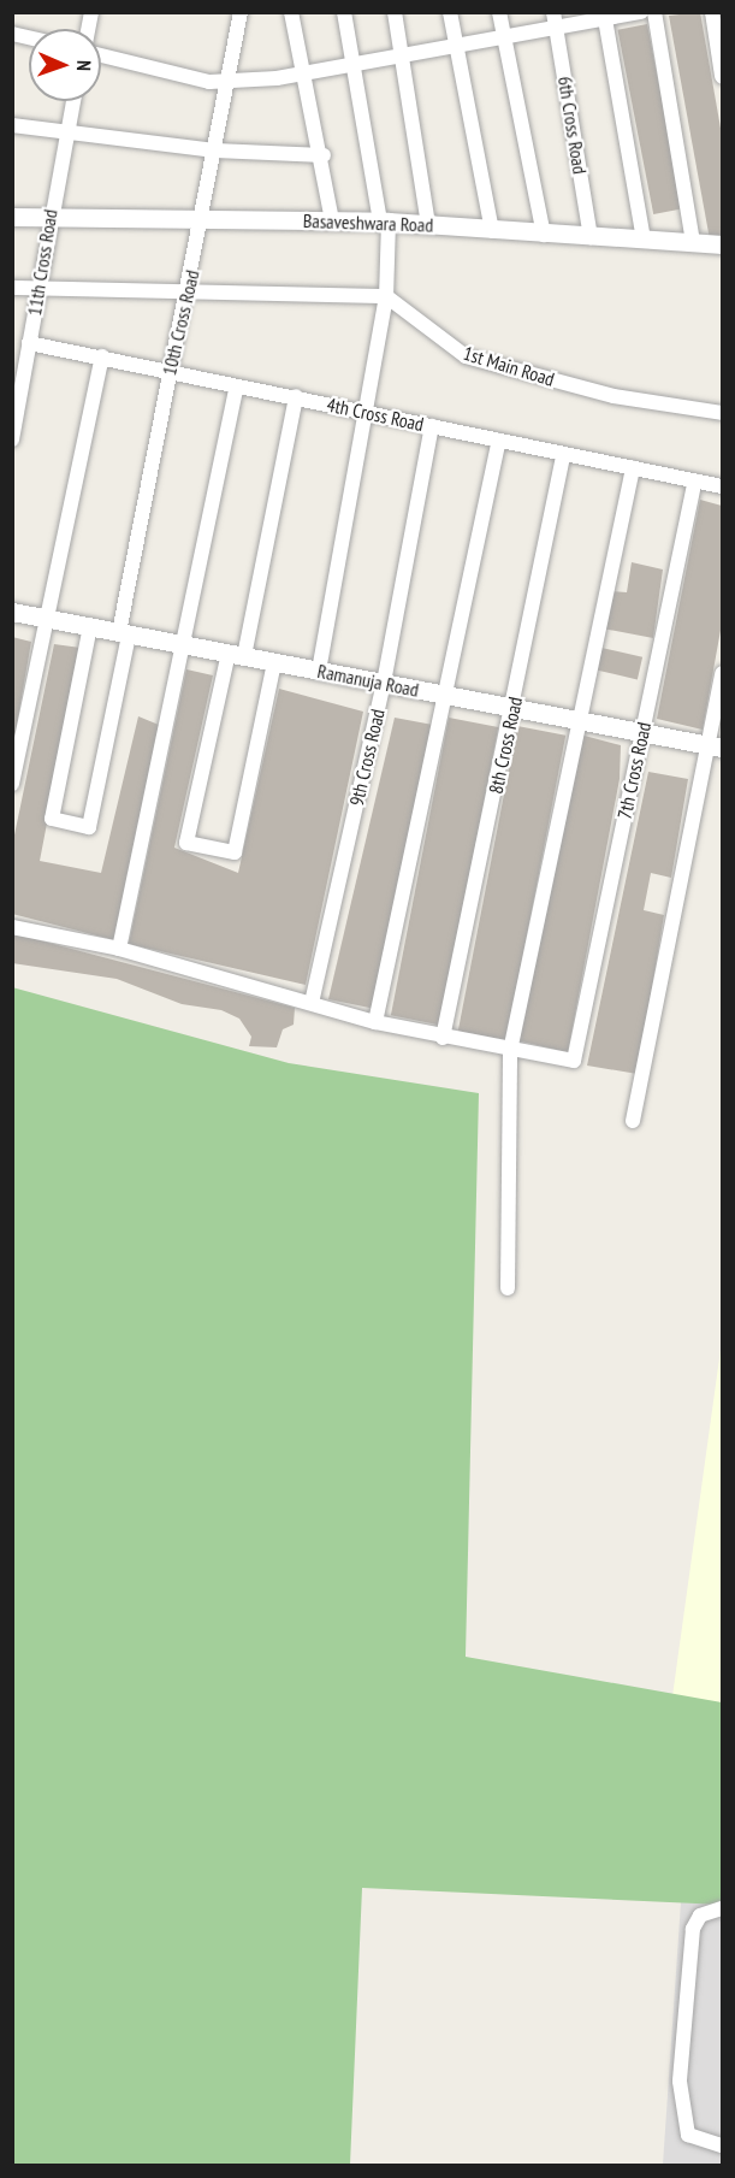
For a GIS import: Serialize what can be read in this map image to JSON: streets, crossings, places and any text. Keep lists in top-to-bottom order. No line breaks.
{"streets":{"street":["6th Cross Road","Basaveshwara Road","11th Cross Road","10th Cross Road","1st Main Road","4th Cross Road","Ramanuja Road","8th Cross Road","9th Cross Road","7th Cross Road"]},"crossings":[["6th Cross Road","Basaveshwara Road"],["Basaveshwara Road","11th Cross Road"],["Basaveshwara Road","10th Cross Road"],["11th Cross Road","4th Cross Road"],["10th Cross Road","4th Cross Road"],["10th Cross Road","Ramanuja Road"],["4th Cross Road","8th Cross Road"],["4th Cross Road","9th Cross Road"],["4th Cross Road","7th Cross Road"],["Ramanuja Road","8th Cross Road"],["Ramanuja Road","9th Cross Road"],["Ramanuja Road","7th Cross Road"]],"north":"right"}
